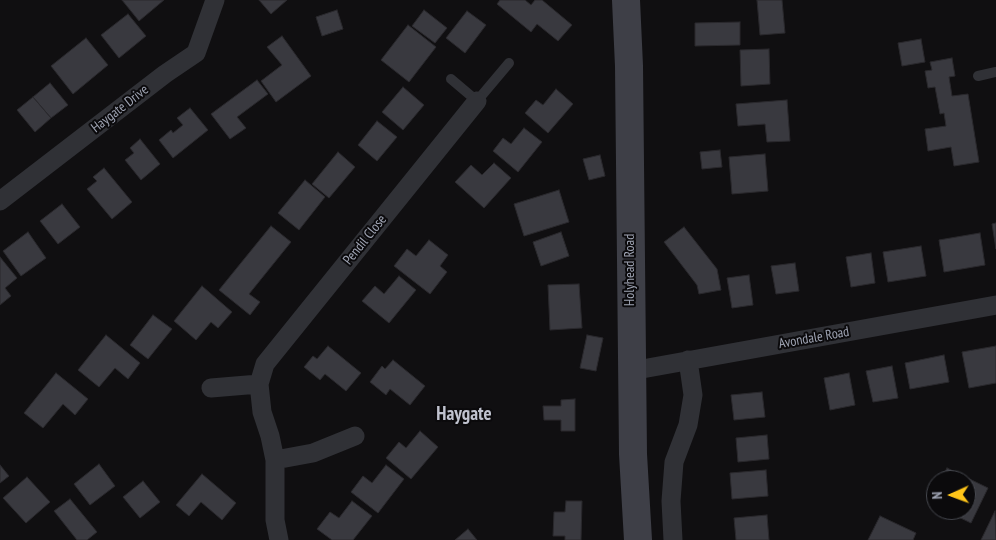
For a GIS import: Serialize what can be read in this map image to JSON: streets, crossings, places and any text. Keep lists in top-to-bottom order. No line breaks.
{"streets":{"main road":["Holyhead Road"],"street":["Haygate Drive","Pendil Close","Avondale Road"]},"crossings":[["Holyhead Road","Avondale Road"]],"districts":["Haygate"],"north":"left"}
